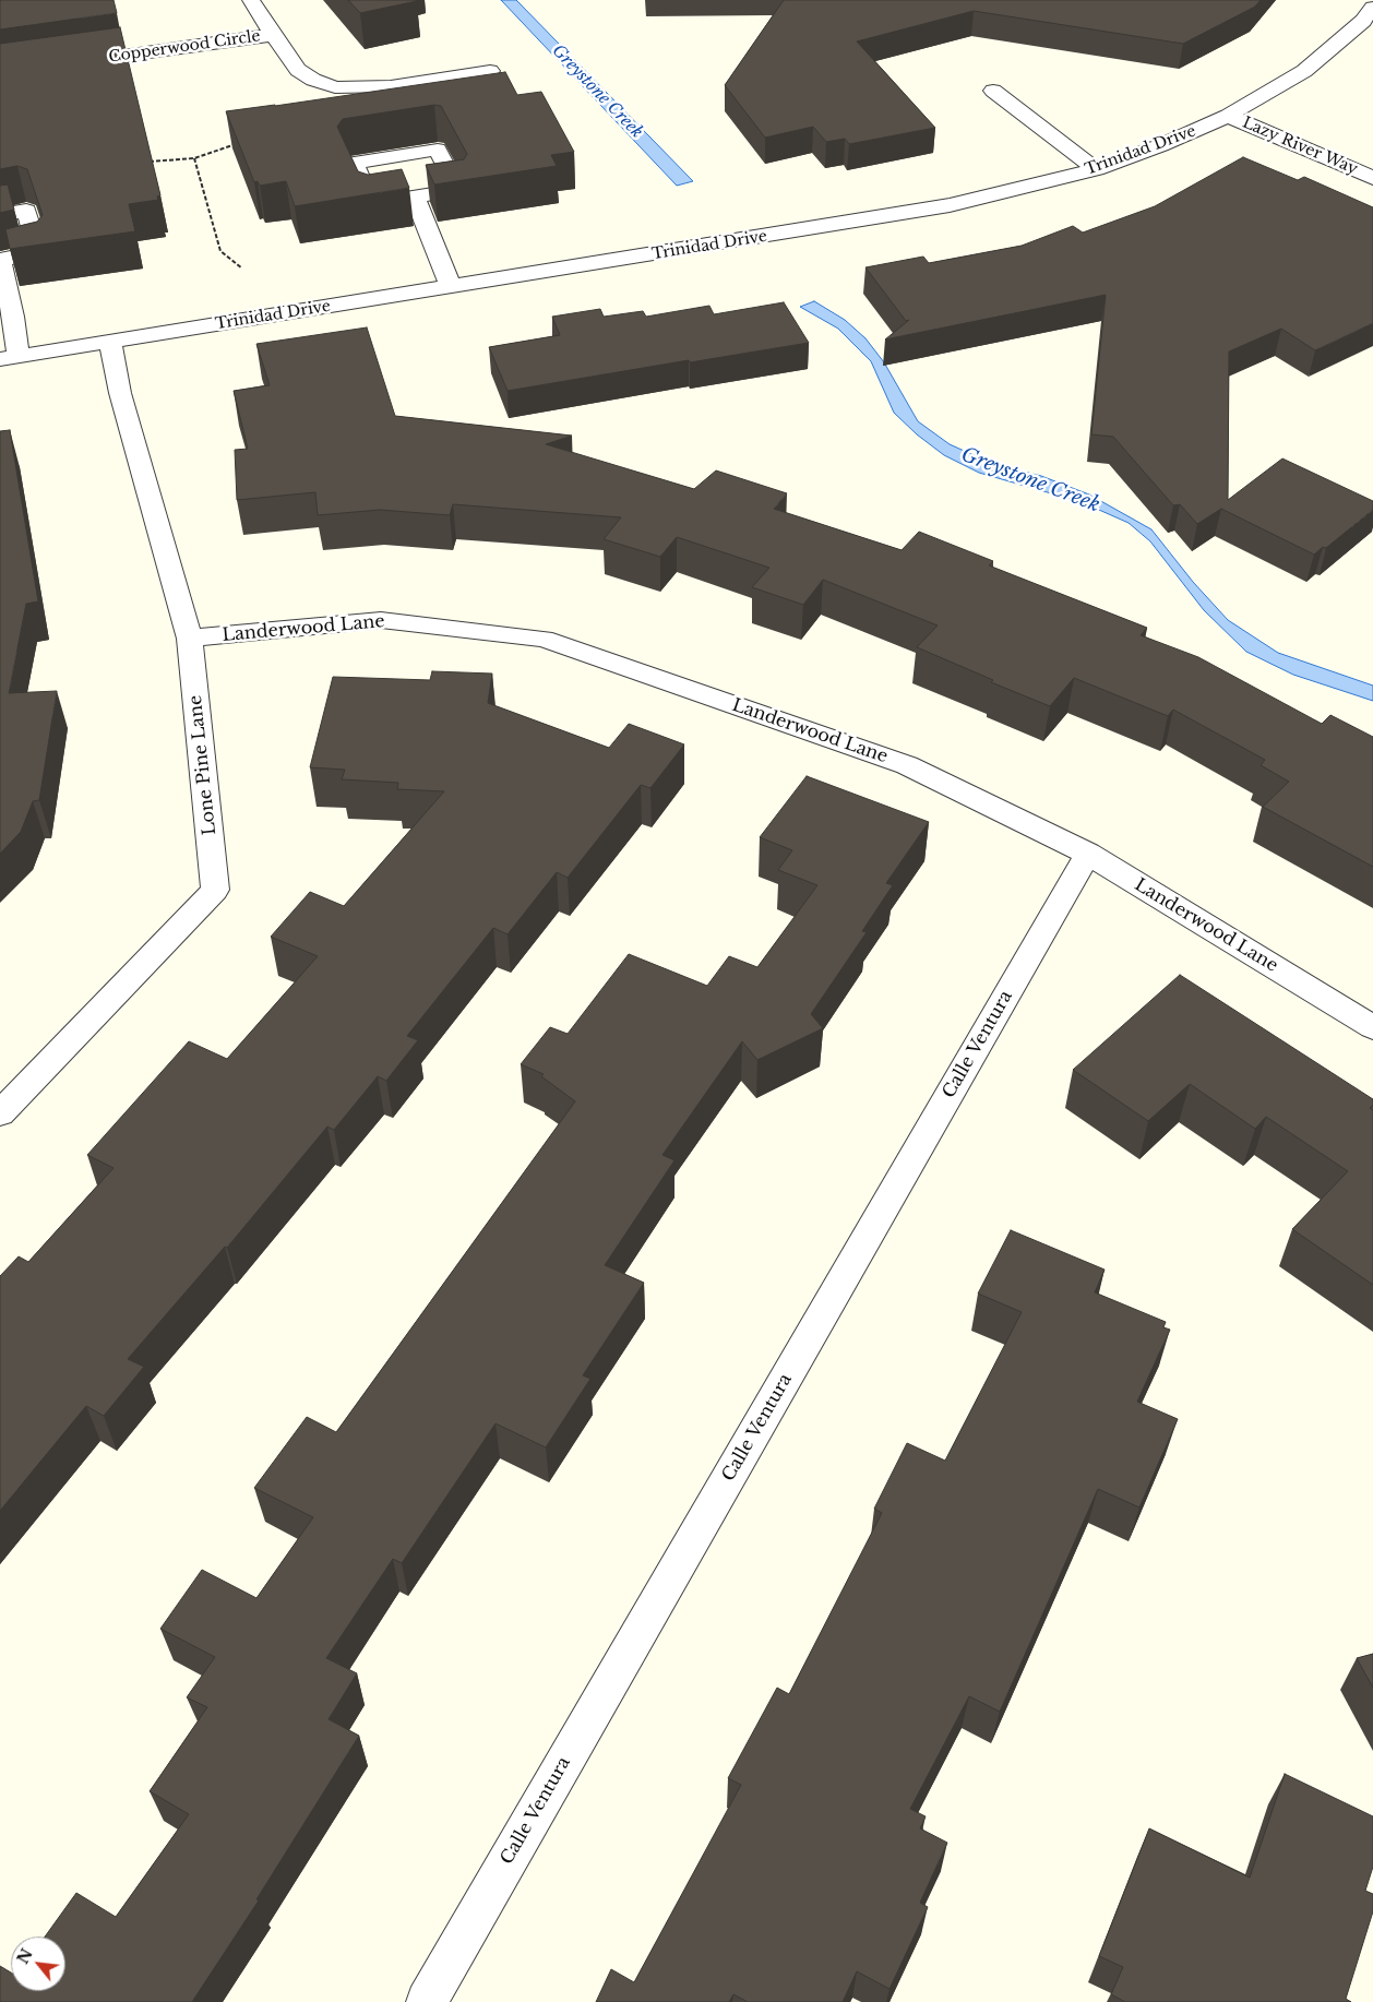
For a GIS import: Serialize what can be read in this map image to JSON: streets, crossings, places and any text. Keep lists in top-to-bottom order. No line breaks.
{"streets":{"street":["Copperwood Circle","Lazy River Way","Trinidad Drive","Landerwood Lane","Lone Pine Lane","Calle Ventura"]},"crossings":[["Lazy River Way","Trinidad Drive"],["Trinidad Drive","Lone Pine Lane"],["Landerwood Lane","Lone Pine Lane"],["Landerwood Lane","Calle Ventura"]],"water":["Greystone Creek"],"north":"top left"}
